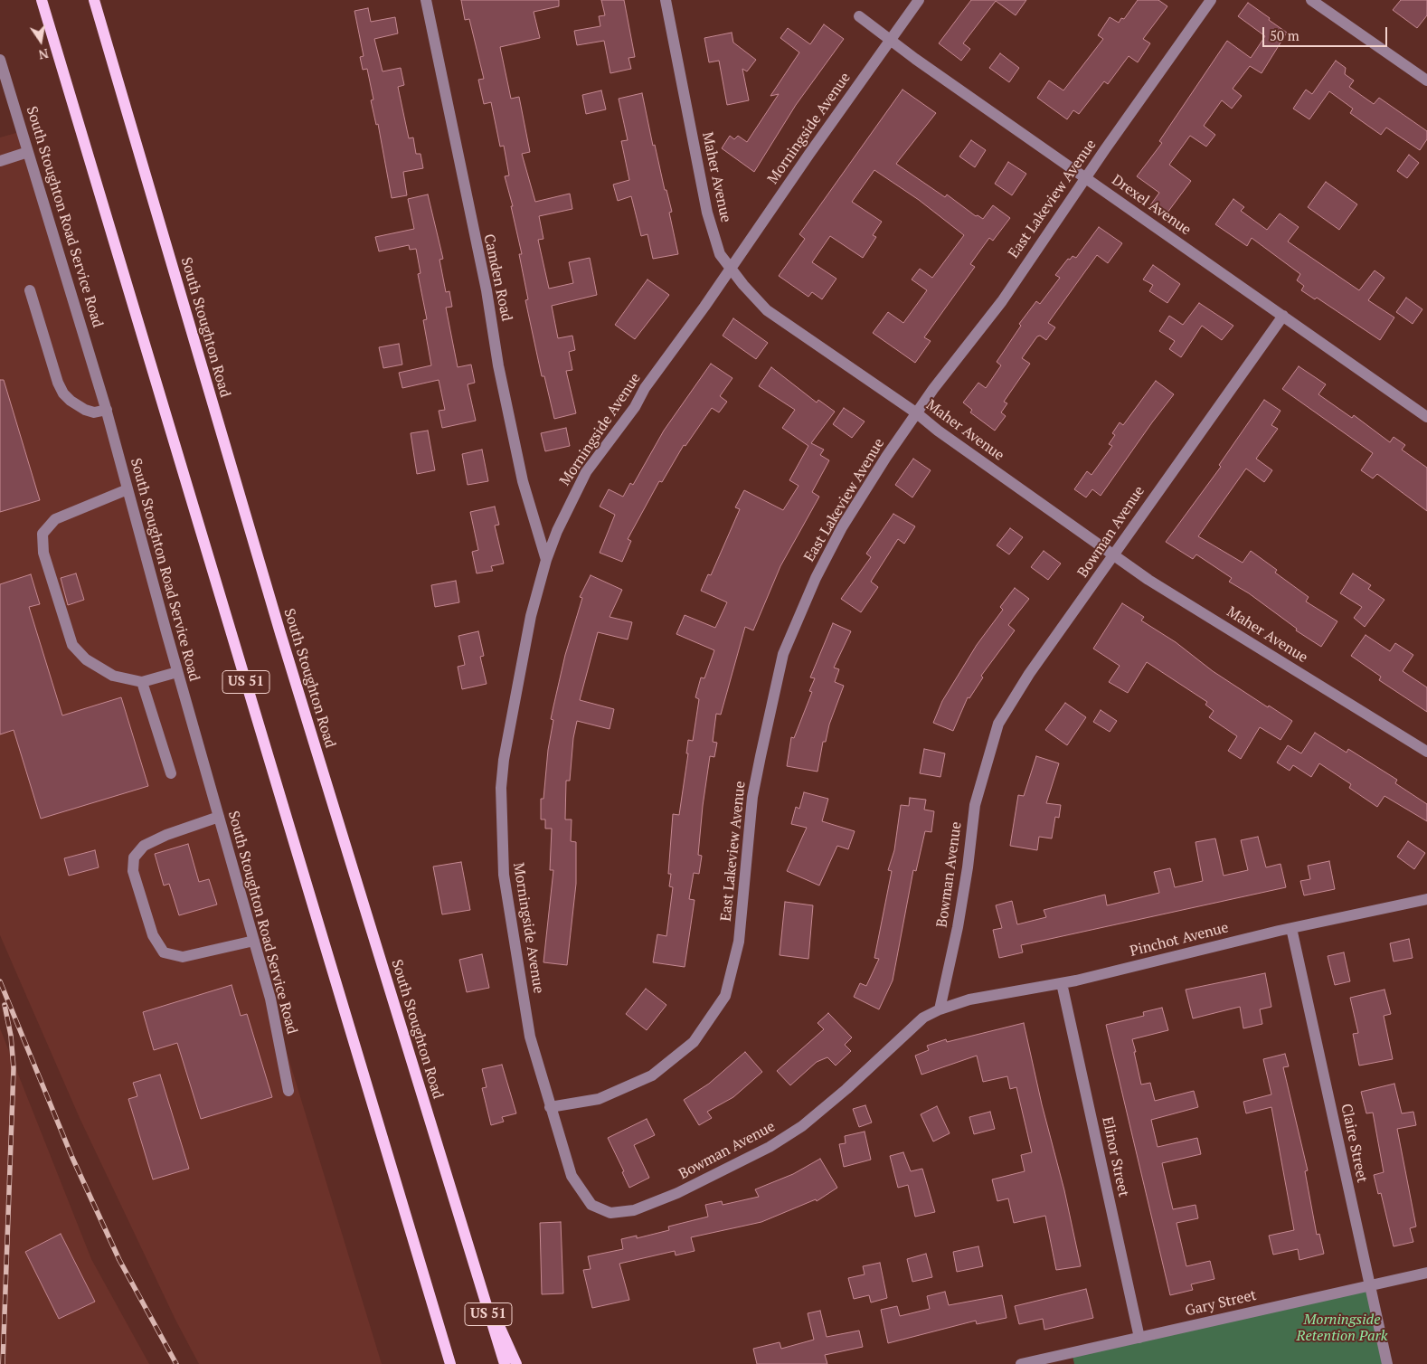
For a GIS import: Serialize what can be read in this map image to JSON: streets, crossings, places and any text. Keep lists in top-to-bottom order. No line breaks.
{"streets":{"main road":["South Stoughton Road","US 51"],"street":["Morningside Avenue","Maher Avenue","East Lakeview Avenue","Drexel Avenue","South Stoughton Road Service Road","Camden Road","Bowman Avenue","Pinchot Avenue","Claire Street","Elinor Street","Gary Street"]},"crossings":[["Morningside Avenue","Maher Avenue"],["Morningside Avenue","East Lakeview Avenue"],["Morningside Avenue","Drexel Avenue"],["Morningside Avenue","Camden Road"],["Morningside Avenue","Bowman Avenue"],["Maher Avenue","East Lakeview Avenue"],["Maher Avenue","Bowman Avenue"],["East Lakeview Avenue","Drexel Avenue"],["East Lakeview Avenue","Bowman Avenue"],["Drexel Avenue","Bowman Avenue"],["Bowman Avenue","Pinchot Avenue"],["Pinchot Avenue","Claire Street"],["Pinchot Avenue","Elinor Street"],["Claire Street","Gary Street"],["Elinor Street","Gary Street"]],"parks":["Morningside Retention Park"],"scale_bar":"50 m","north":"bottom"}
